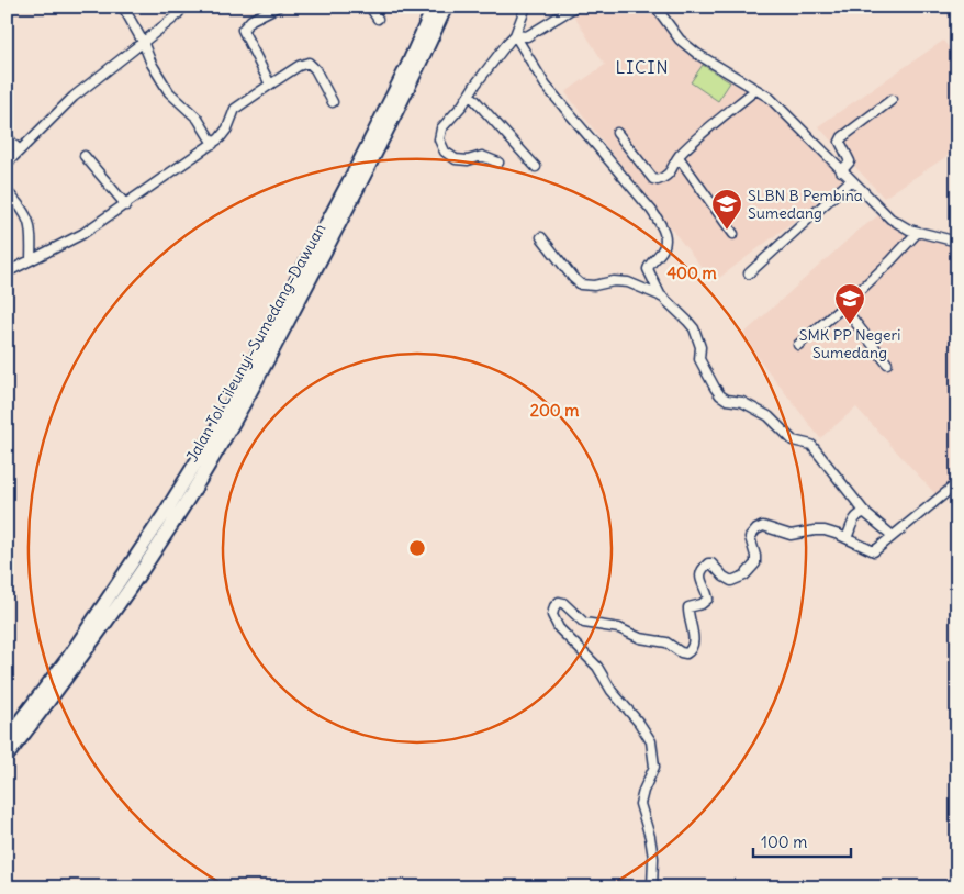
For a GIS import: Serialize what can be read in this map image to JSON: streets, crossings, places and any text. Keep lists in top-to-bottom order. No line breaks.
{"streets":{"highway":["Jalan Tol Cileunyi–Sumedang–Dawuan"]},"districts":["LICIN"],"places":{"school or university":["SLBN B Pembina Sumedang","SMK PP Negeri Sumedang"]},"scale_bar":"100 m","rings":["400 m","200 m"]}
